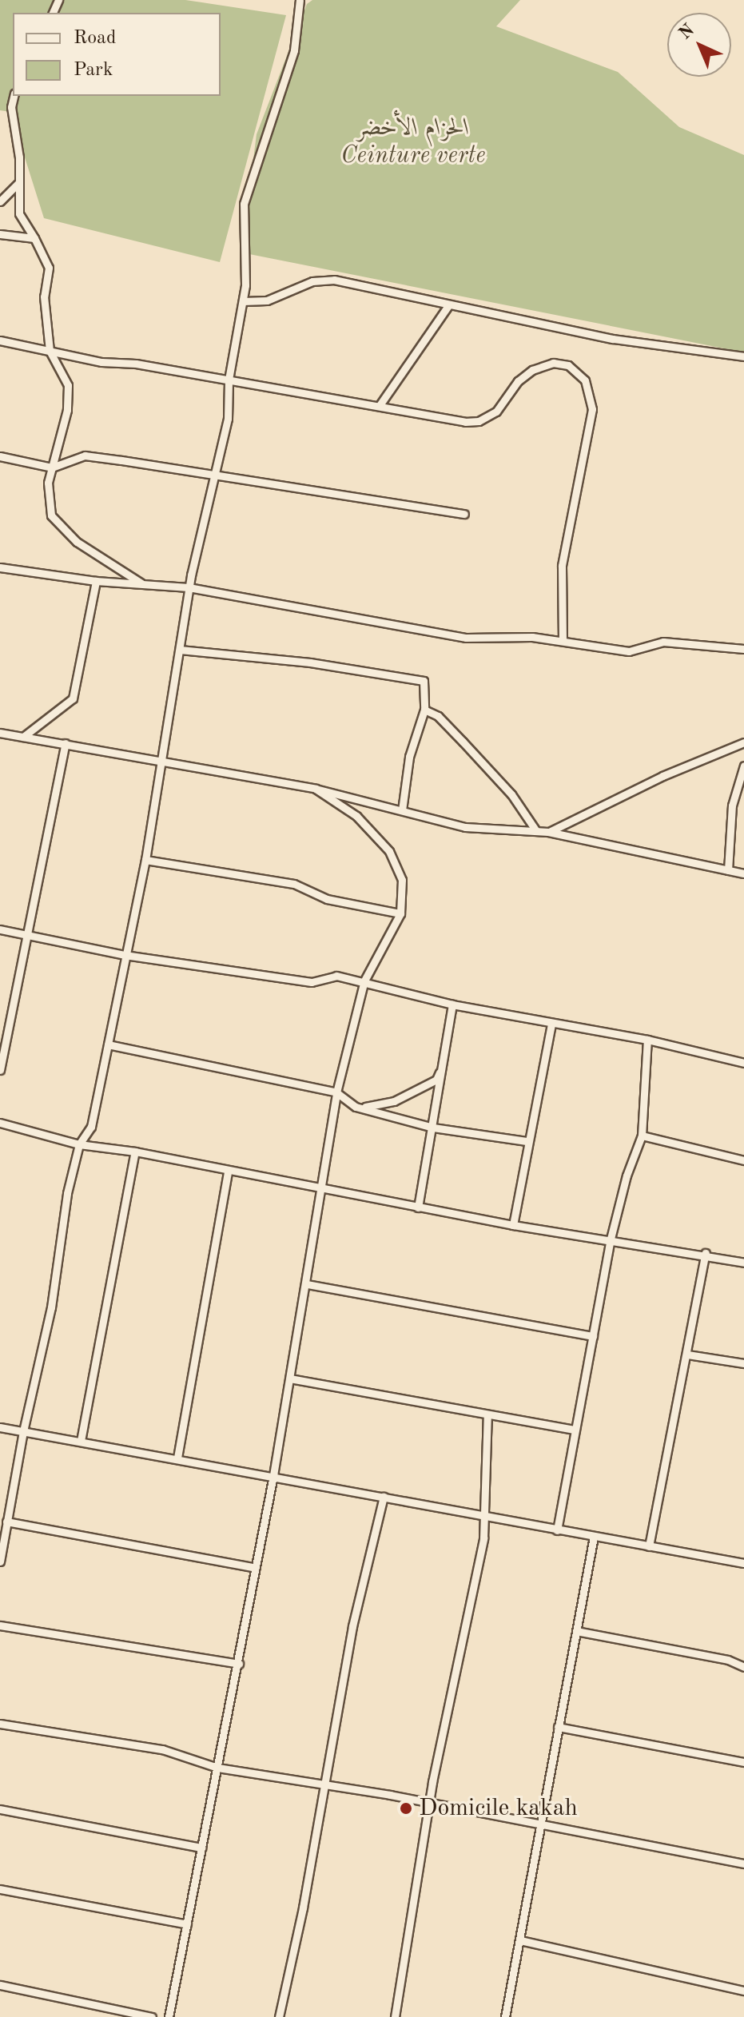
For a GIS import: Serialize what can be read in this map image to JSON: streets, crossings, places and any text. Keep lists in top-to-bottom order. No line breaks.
{"parks":["الحزام الأخضر Ceinture verte"],"places":["Domicile kakah"],"legend":["Road","Park"],"north":"top left"}
